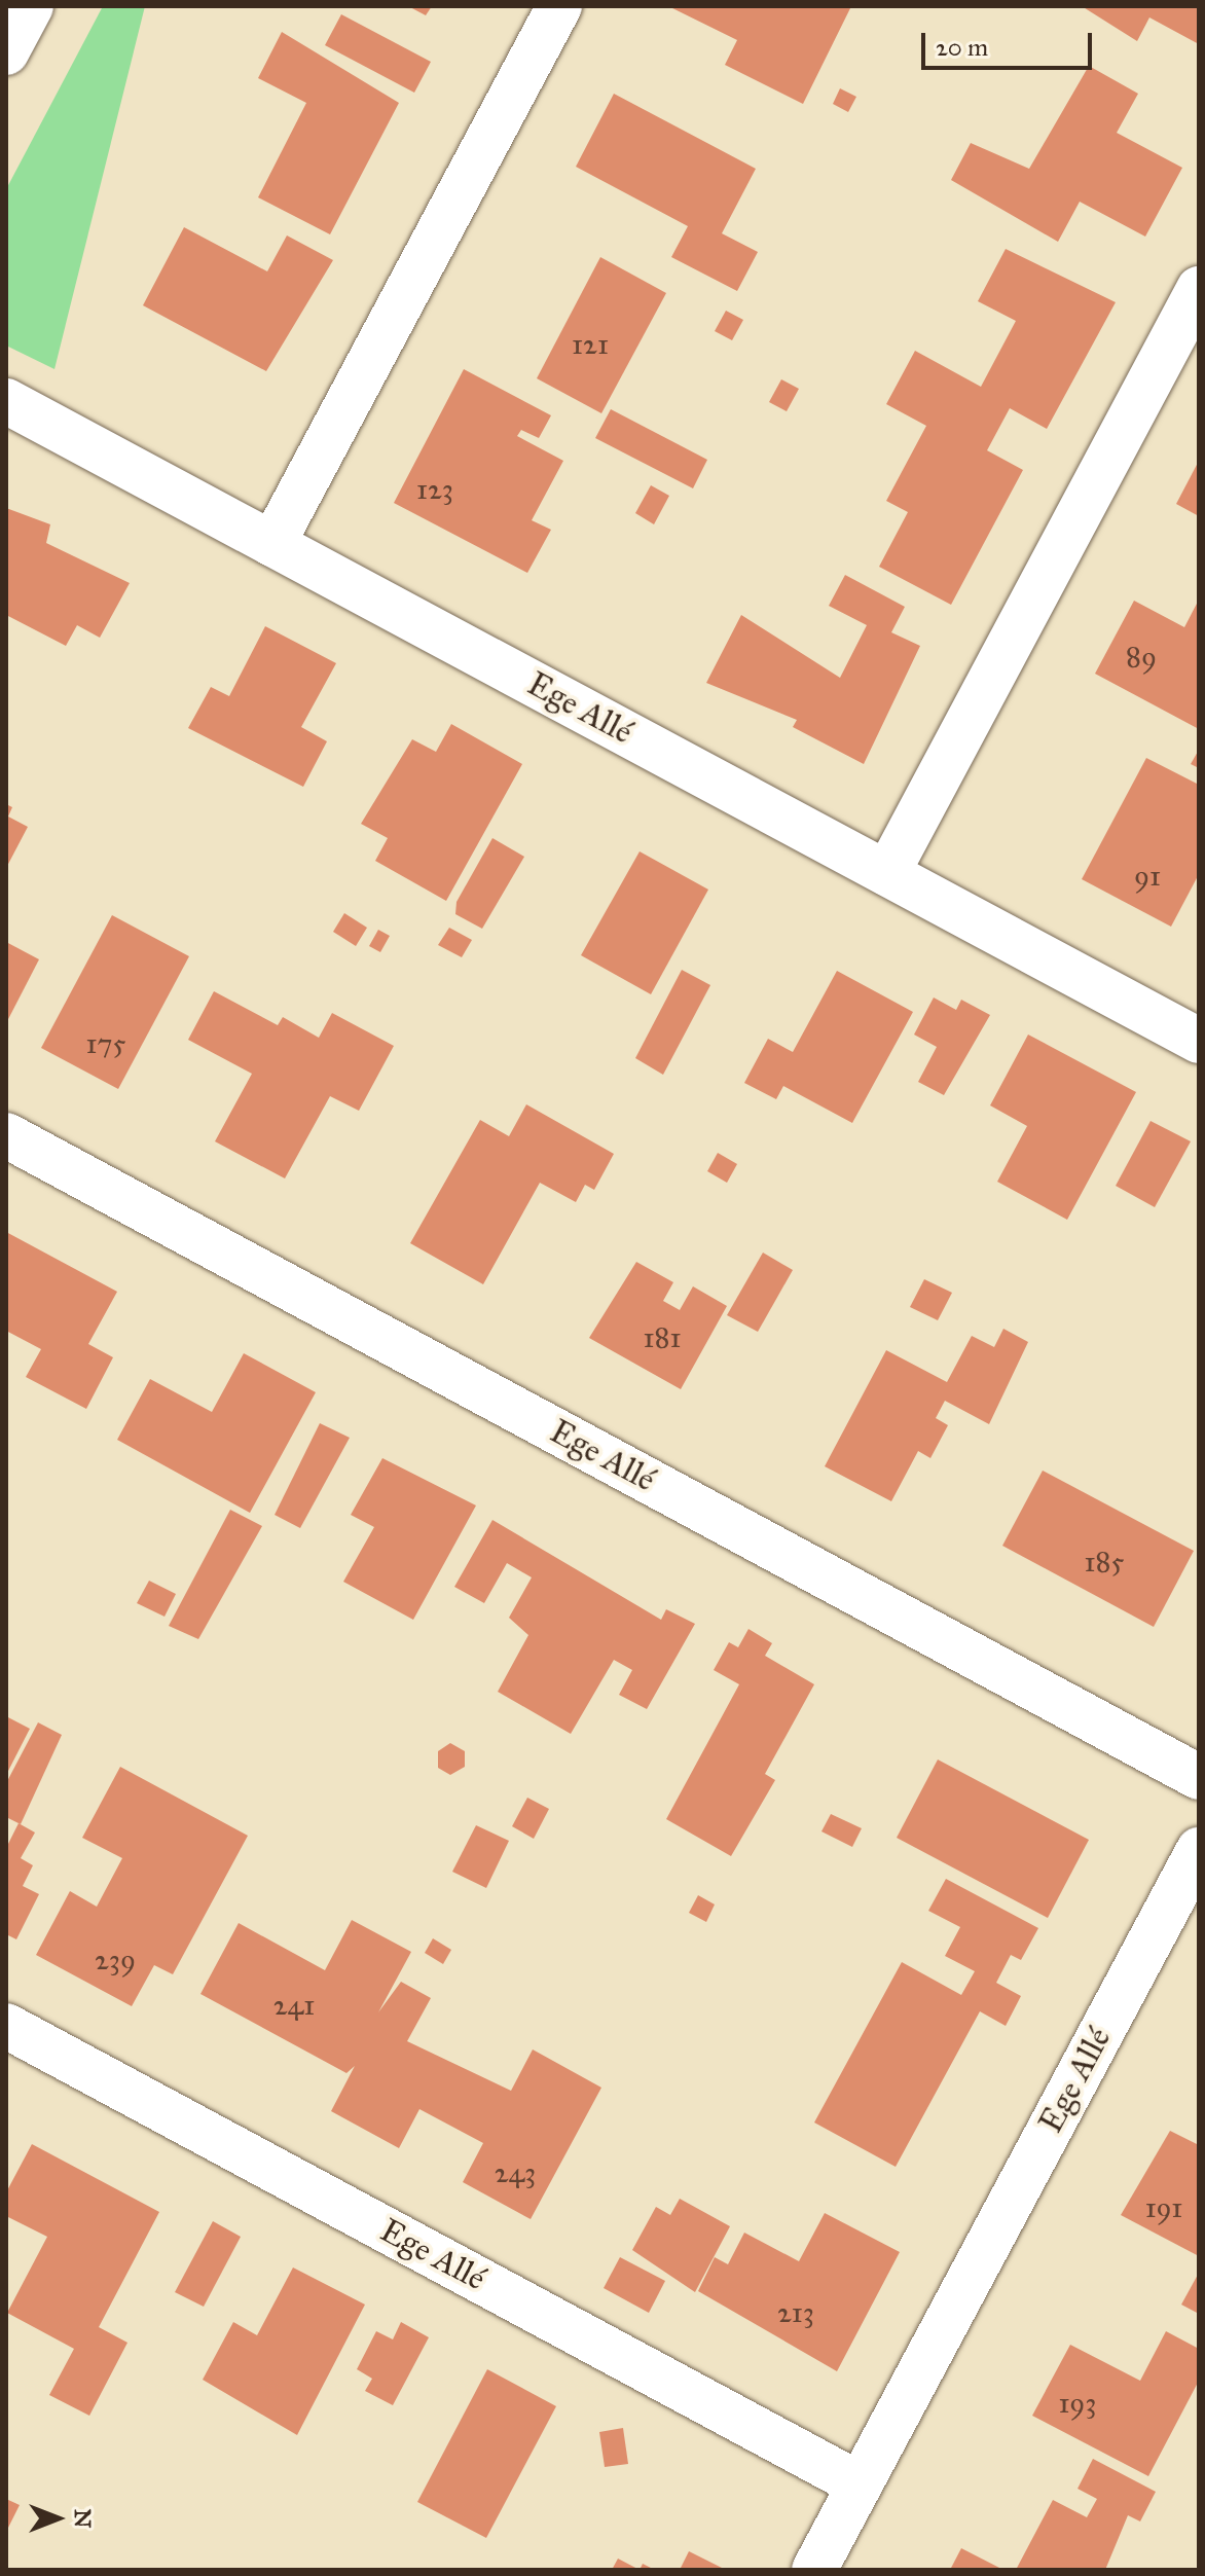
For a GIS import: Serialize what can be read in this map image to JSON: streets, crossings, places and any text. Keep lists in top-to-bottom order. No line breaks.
{"streets":{"street":["Ege Allé"]},"house_numbers":["121","123","89","91","175","181","185","239","241","243","191","213","193"],"scale_bar":"20 m","north":"right"}
